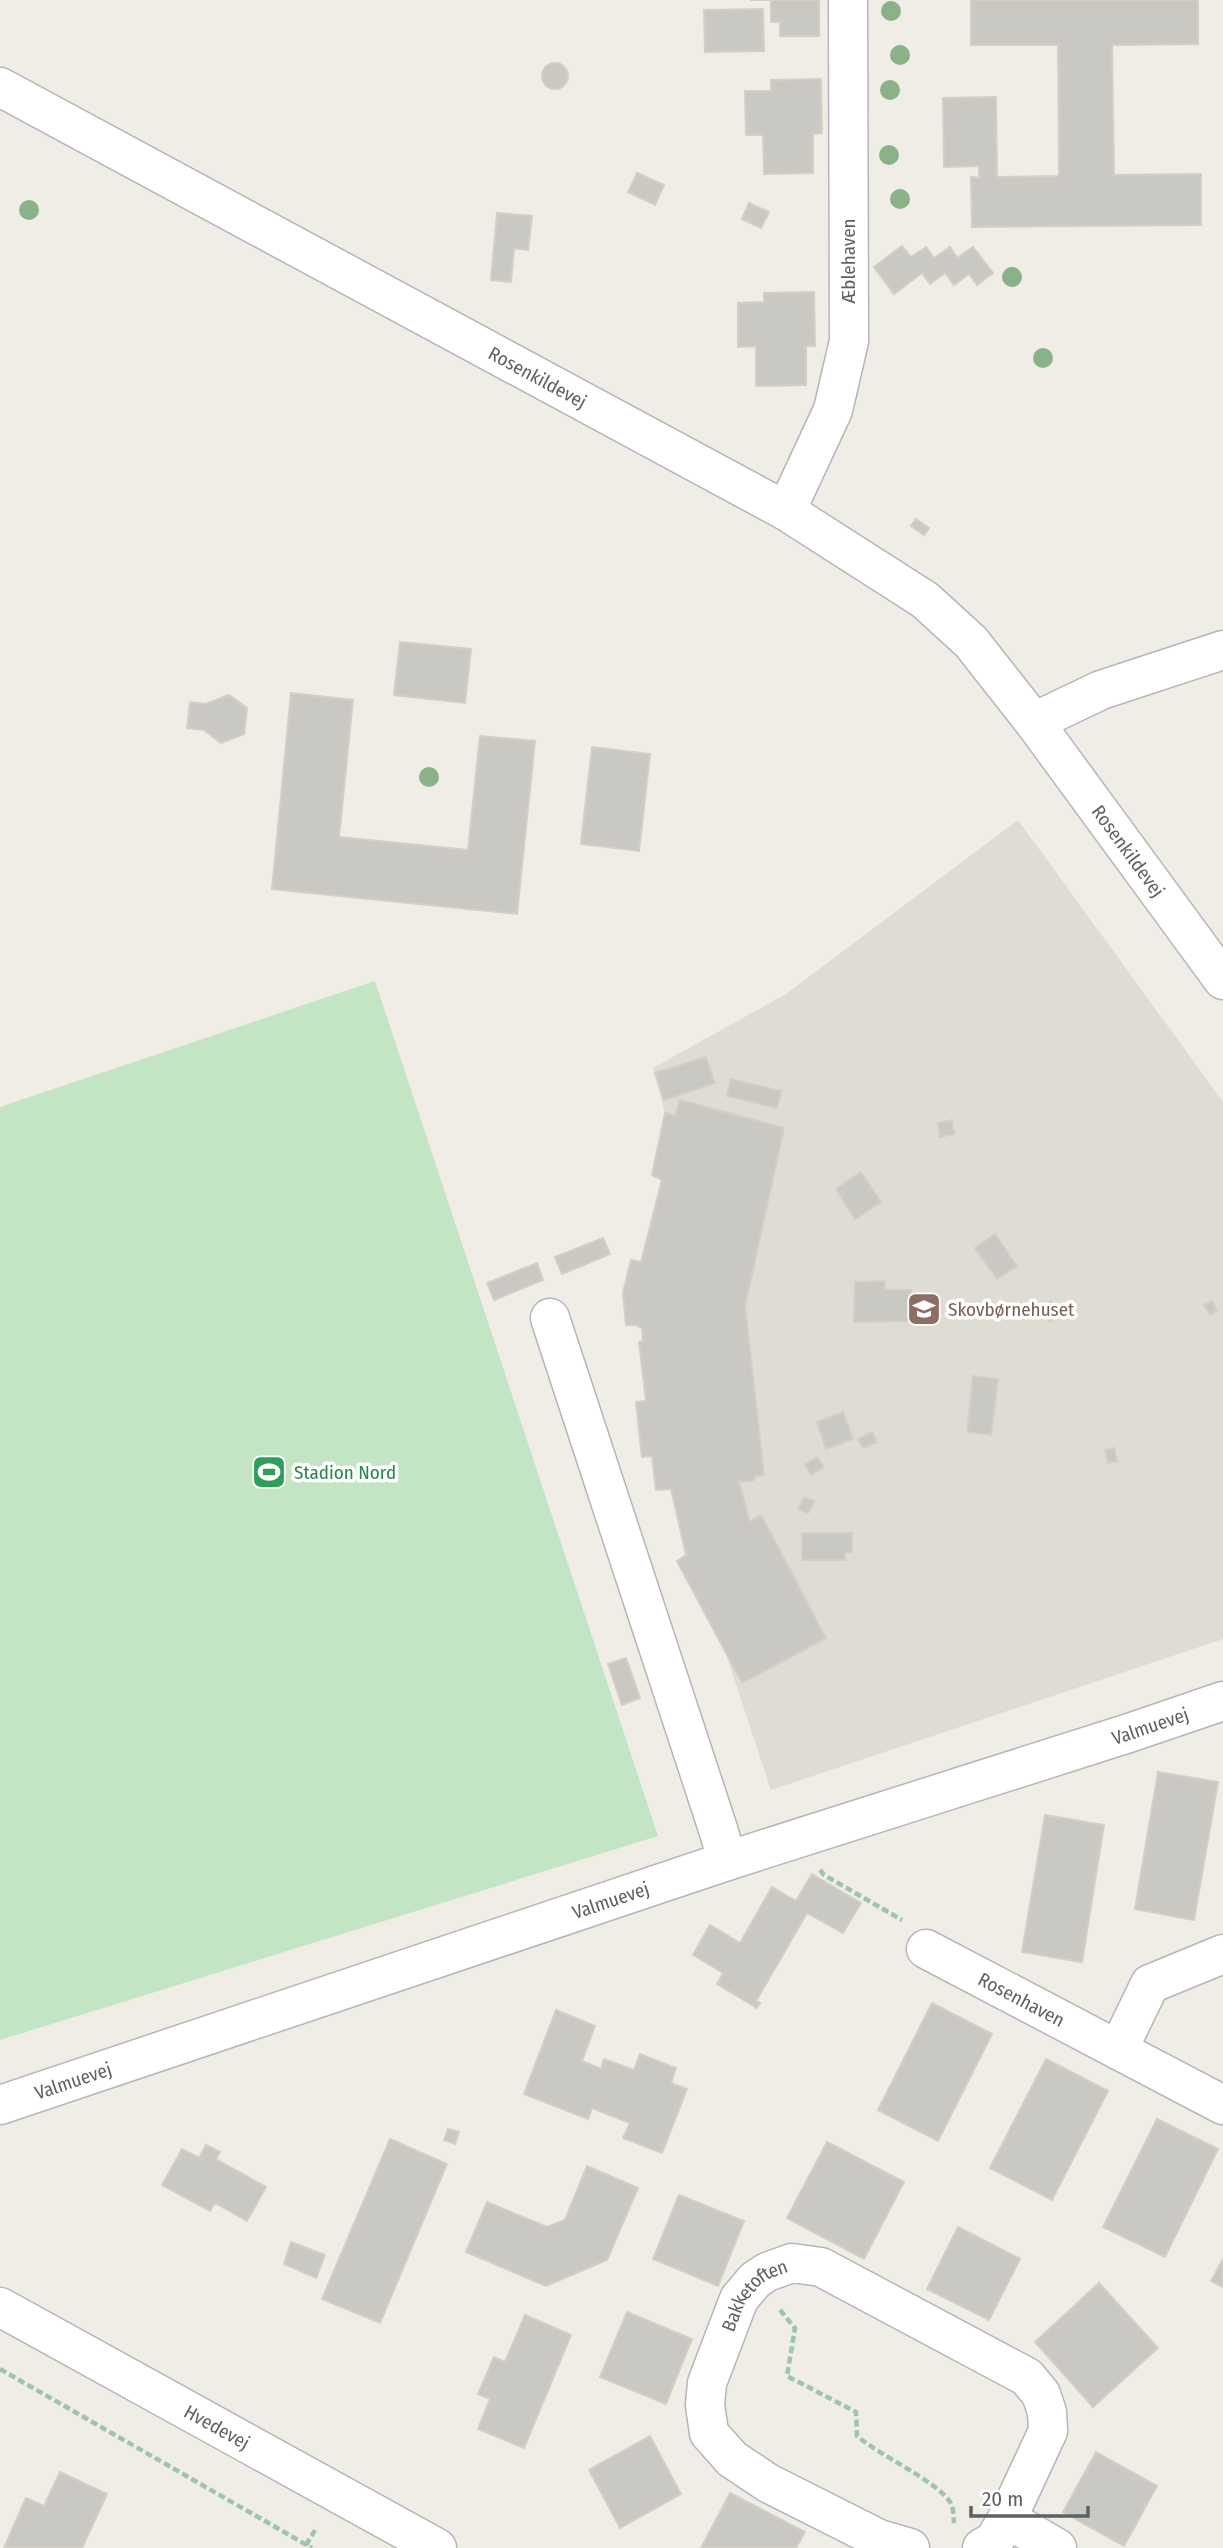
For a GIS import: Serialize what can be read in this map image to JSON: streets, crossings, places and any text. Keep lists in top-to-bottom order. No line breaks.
{"streets":{"street":["Æblehaven","Rosenkildevej","Valmuevej","Rosenhaven","Bakketoften","Hvedevej"]},"crossings":[["Æblehaven","Rosenkildevej"]],"places":{"school or university":["Skovbørnehuset"],"sports":["Stadion Nord"]},"scale_bar":"20 m"}
